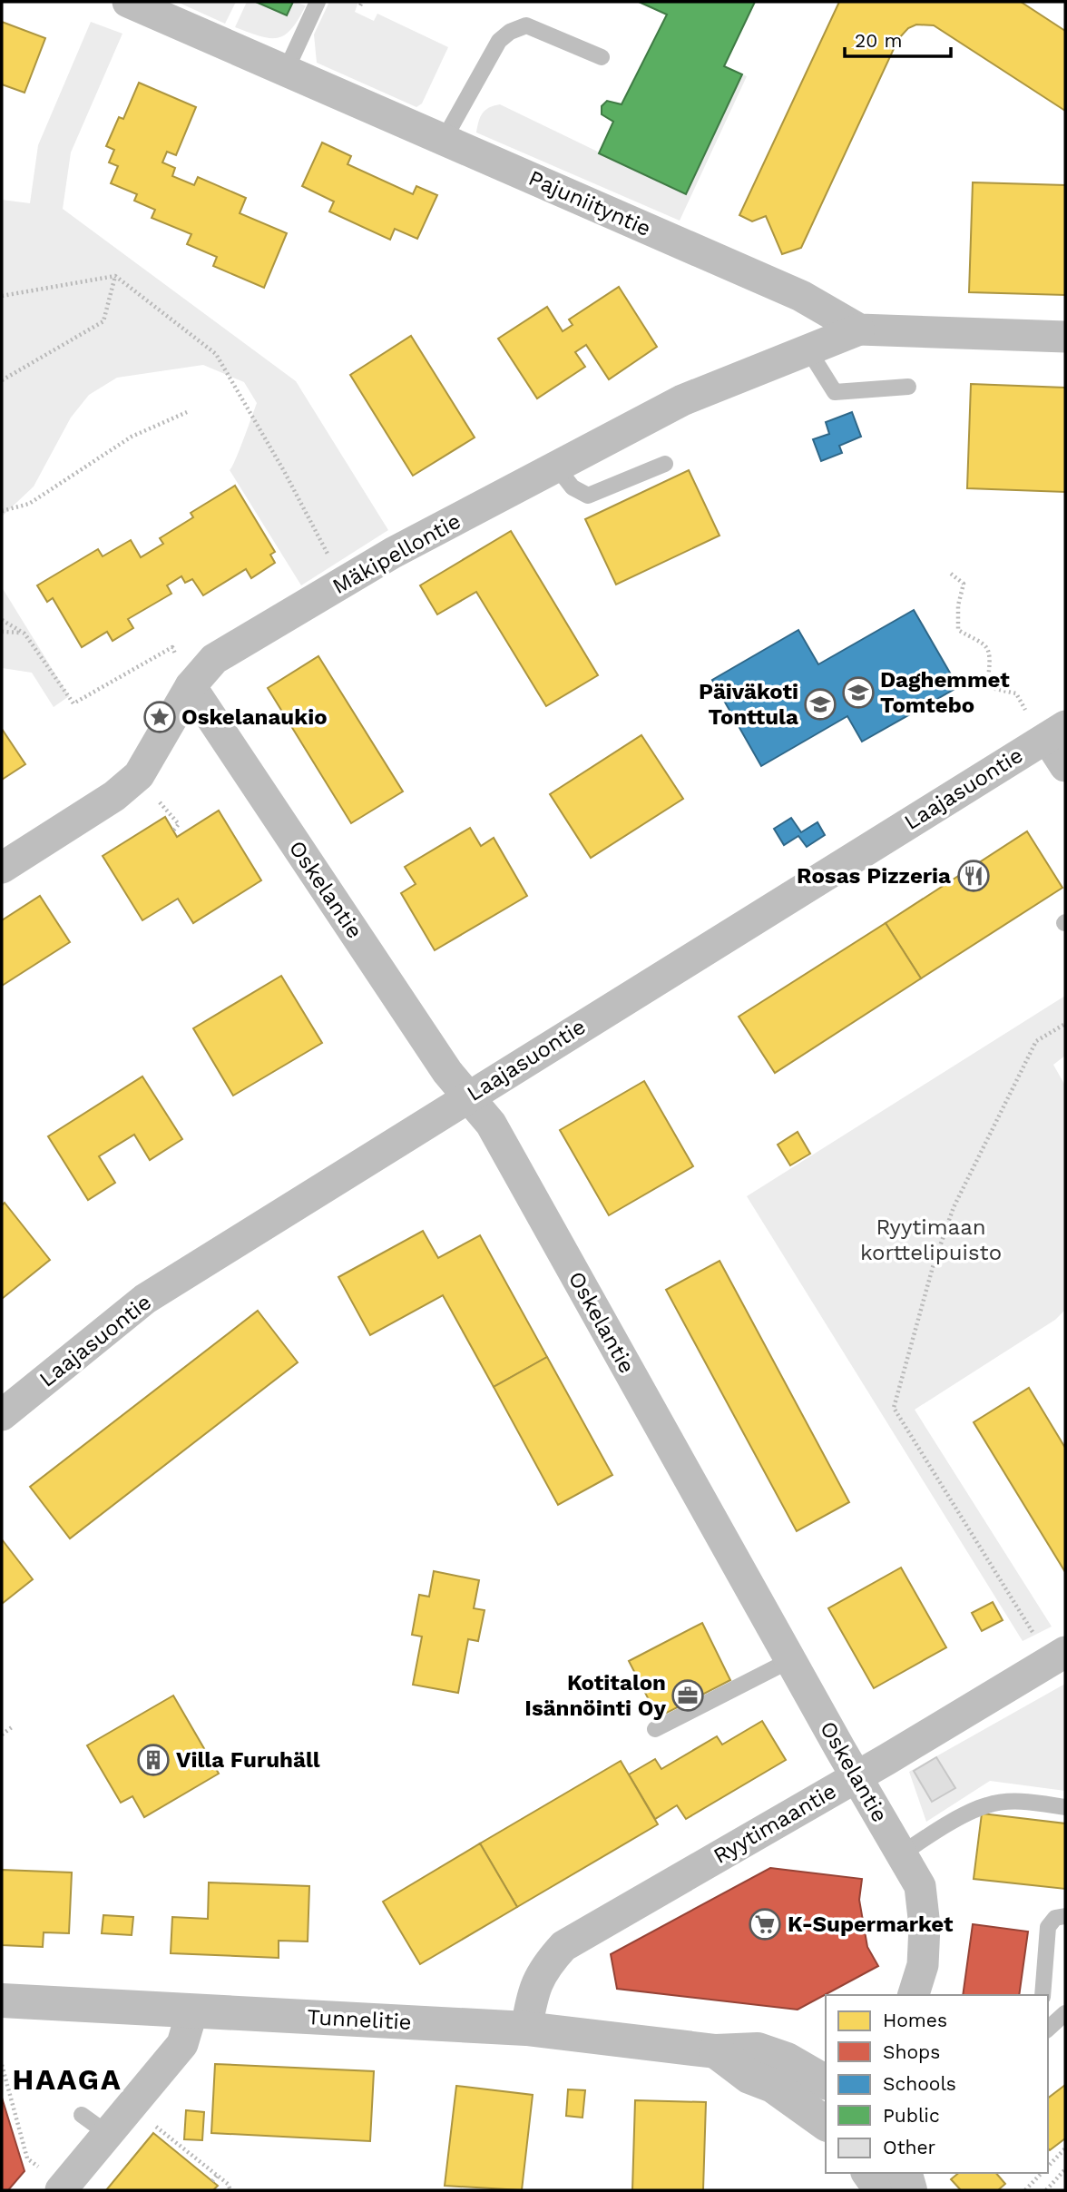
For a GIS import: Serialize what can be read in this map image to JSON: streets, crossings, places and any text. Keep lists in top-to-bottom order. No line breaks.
{"streets":{"street":["Pajuniityntie","Mäkipellontie","Laajasuontie","Oskelantie","Ryytimaantie","Tunnelitie"]},"crossings":[["Pajuniityntie","Mäkipellontie"],["Mäkipellontie","Oskelantie"],["Laajasuontie","Oskelantie"],["Oskelantie","Ryytimaantie"],["Ryytimaantie","Tunnelitie"]],"districts":["HAAGA"],"parks":["Ryytimaan korttelipuisto"],"places":{"school or university":["Daghemmet Tomtebo","Päiväkoti Tonttula"],"place":["Oskelanaukio"],"restaurant":["Rosas Pizzeria"],"office":["Kotitalon Isännöinti Oy"],"building":["Villa Furuhäll"],"supermarket":["K-Supermarket"]},"legend":["Homes","Shops","Schools","Public","Other"],"scale_bar":"20 m"}
